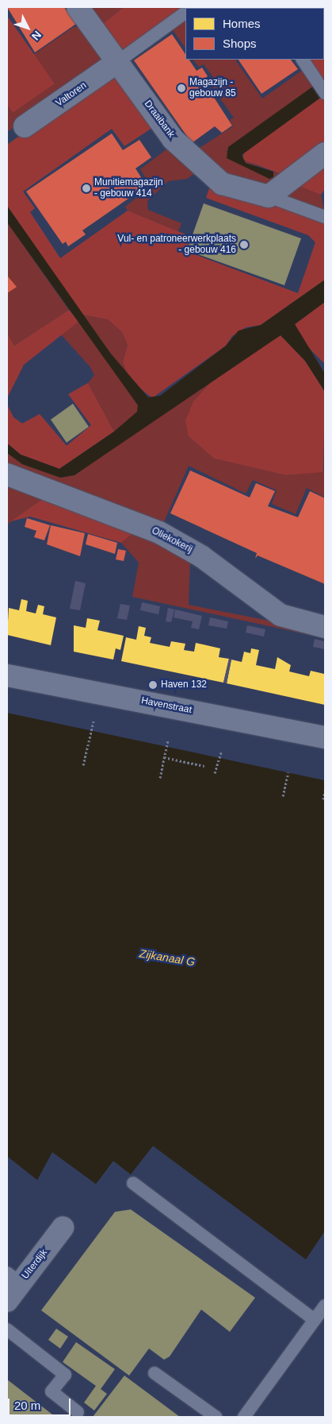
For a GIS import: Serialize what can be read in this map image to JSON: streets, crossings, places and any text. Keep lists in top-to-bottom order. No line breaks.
{"streets":{"street":["Valtoren","Draaibank","Oliekokerij","Havenstraat","Uiterdijk"]},"crossings":[["Valtoren","Draaibank"]],"water":["Zijkanaal G"],"places":["Magazijn - gebouw 85","Munitiemagazijn - gebouw 414","Vul- en patroneerwerkplaats - gebouw 416","Haven 132"],"legend":["Homes","Shops"],"scale_bar":"20 m","north":"bottom right"}
